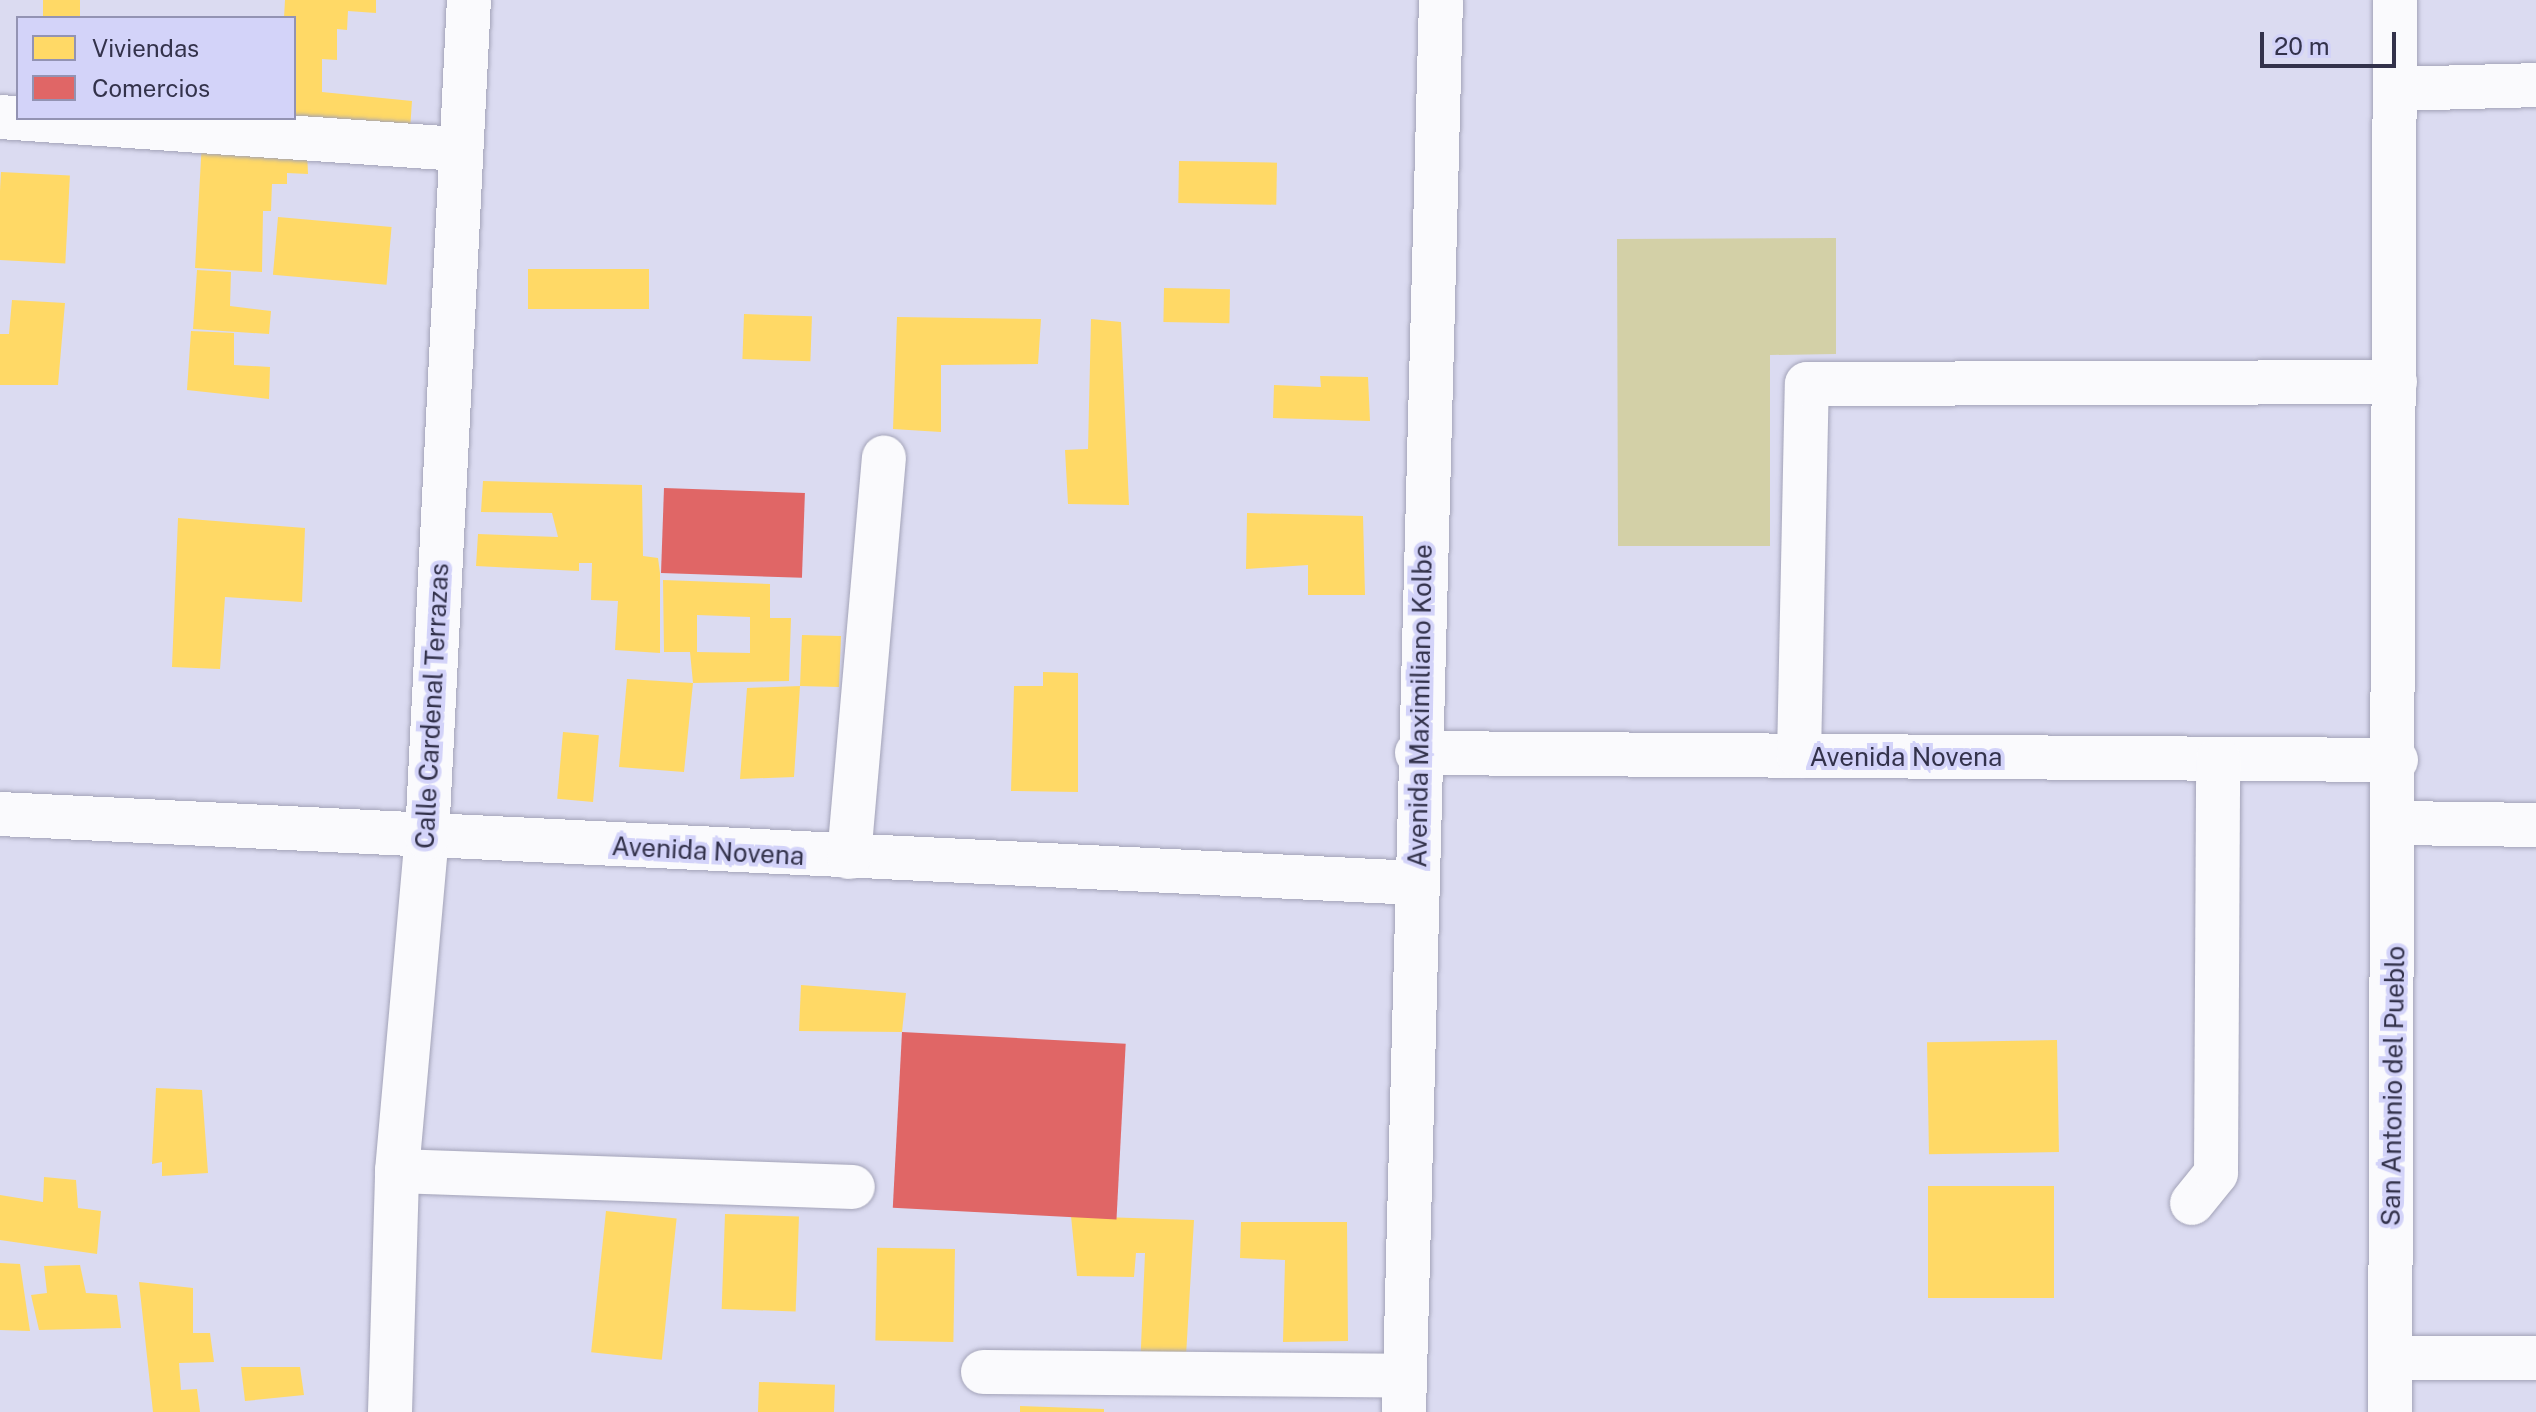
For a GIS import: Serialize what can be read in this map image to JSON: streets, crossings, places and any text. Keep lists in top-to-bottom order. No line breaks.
{"streets":{"street":["Calle Cardenal Terrazas","Avenida Maximiliano Kolbe","Avenida Novena","San Antonio del Pueblo"]},"crossings":[["Calle Cardenal Terrazas","Avenida Novena"],["Avenida Maximiliano Kolbe","Avenida Novena"],["Avenida Novena","San Antonio del Pueblo"]],"legend":["Viviendas","Comercios"],"scale_bar":"20 m"}
